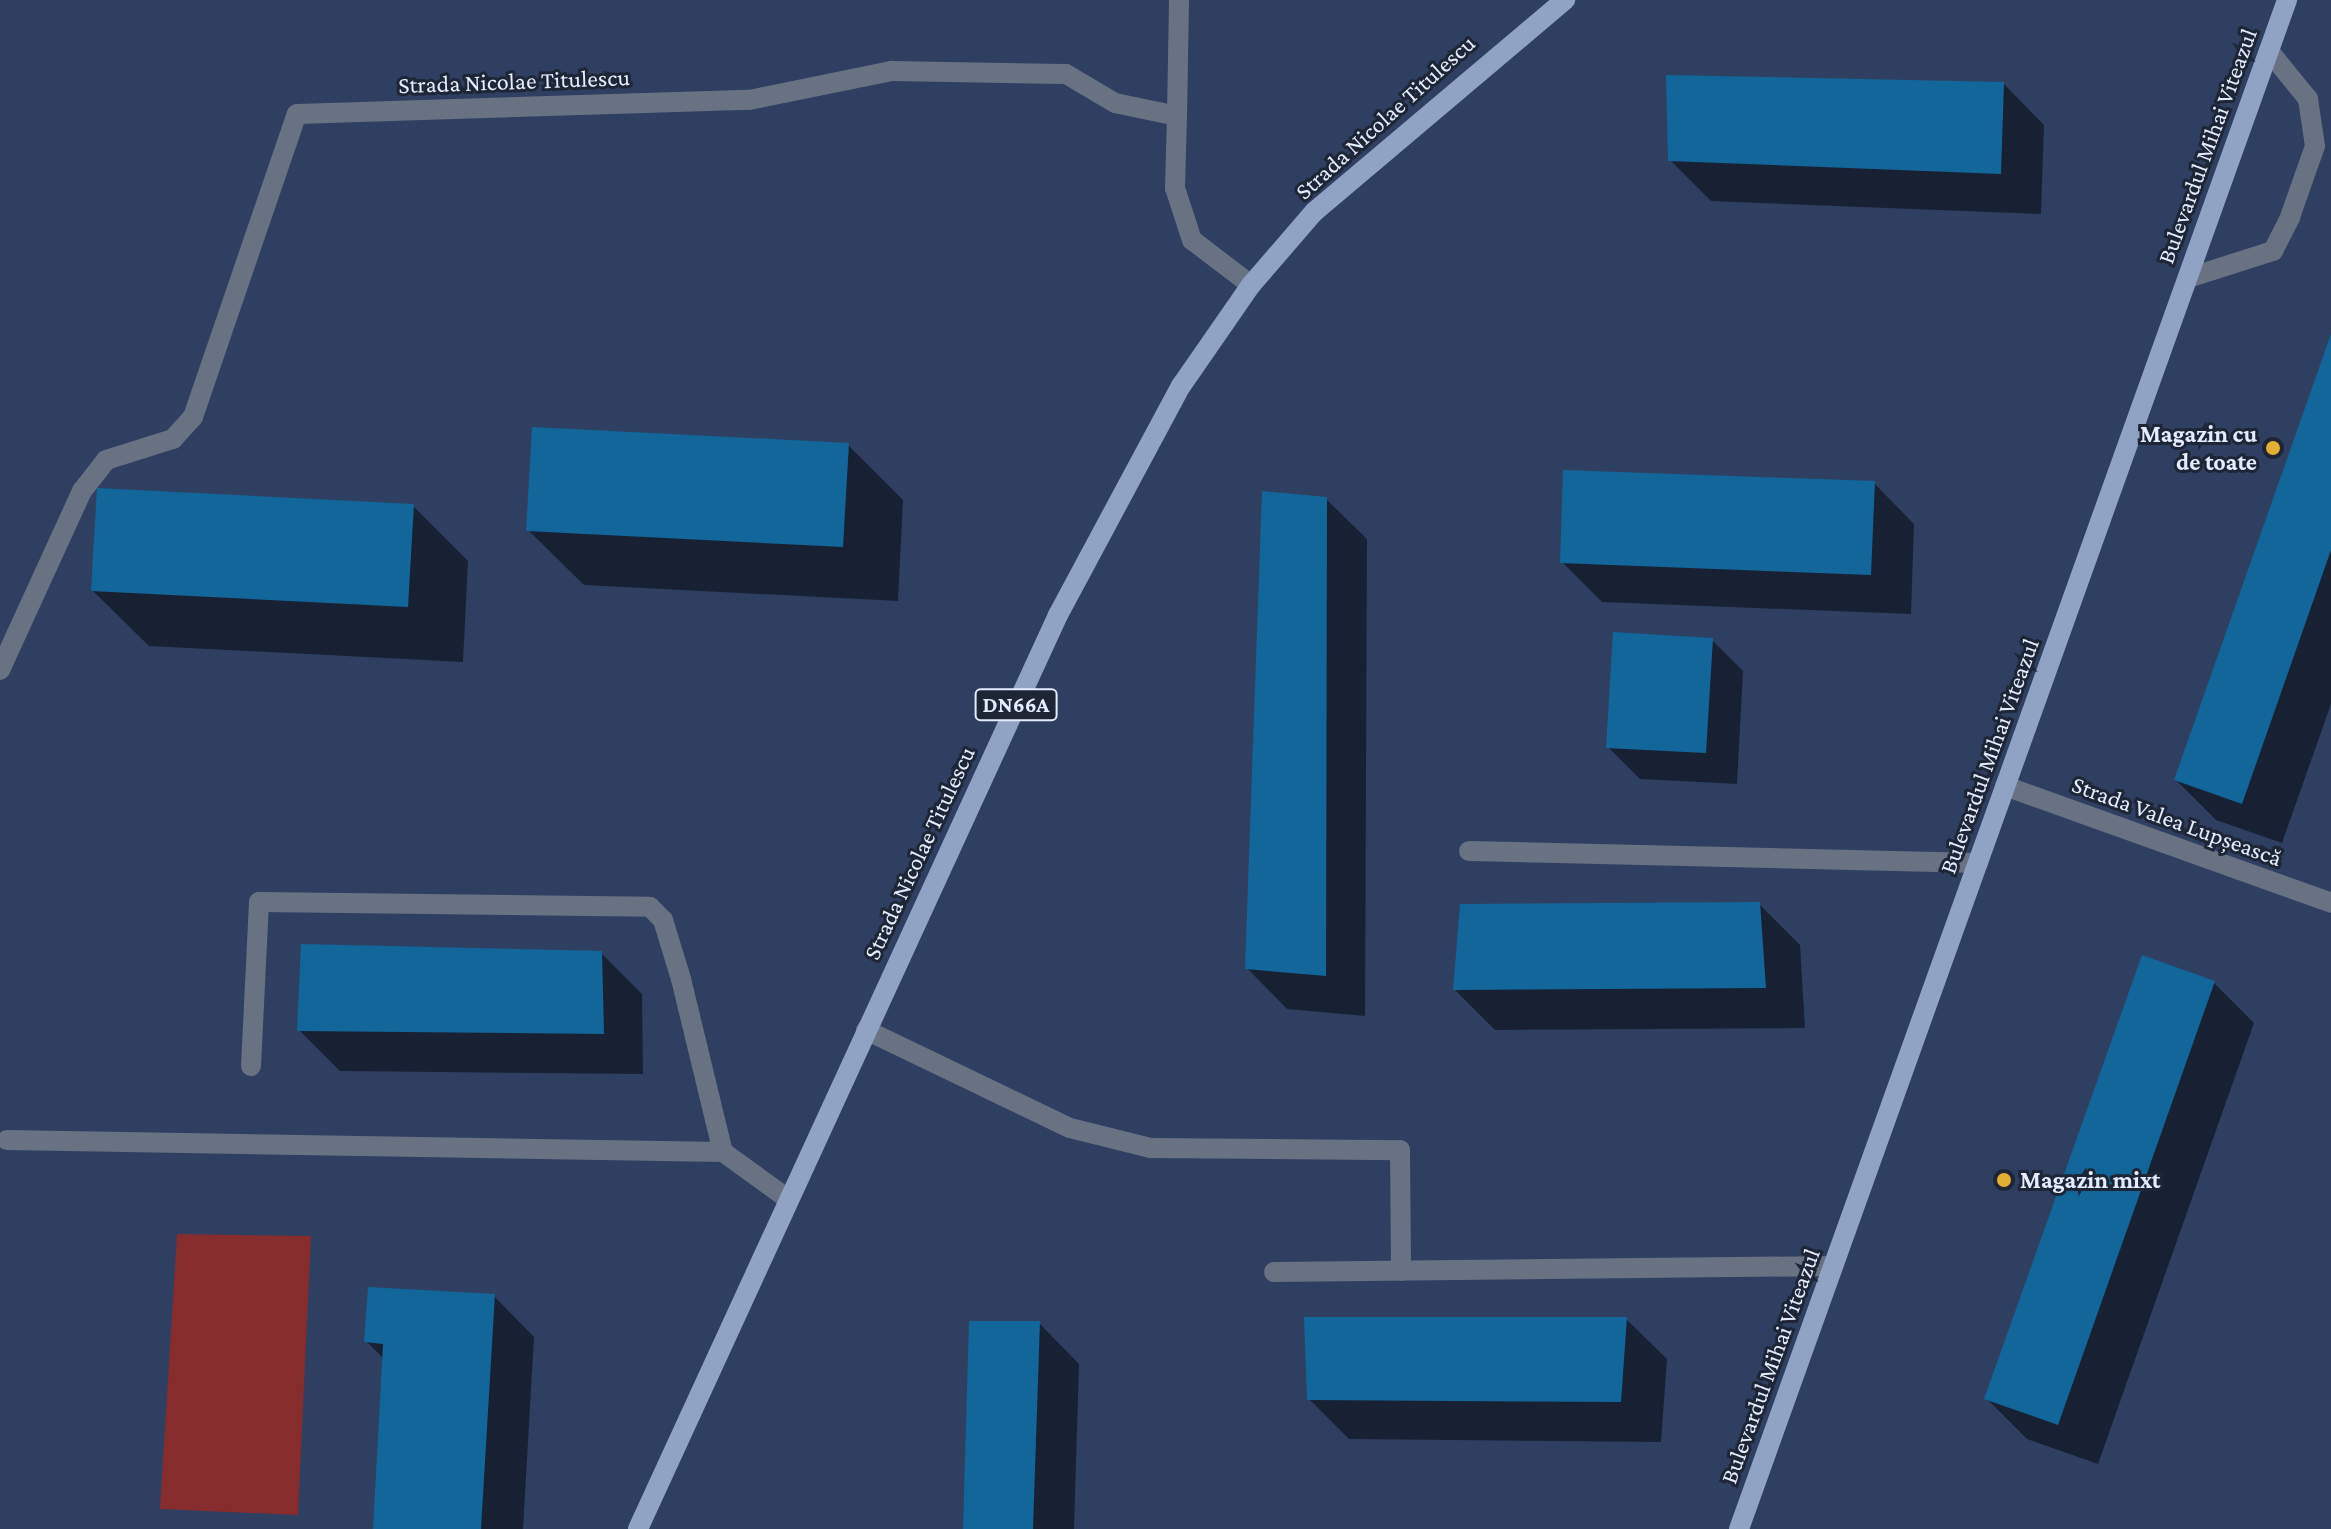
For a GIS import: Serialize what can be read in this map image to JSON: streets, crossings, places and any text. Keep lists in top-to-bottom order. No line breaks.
{"streets":{"main road":["Strada Nicolae Titulescu","Bulevardul Mihai Viteazul","DN66A"],"street":["Strada Valea Lupșească"]},"crossings":[["Bulevardul Mihai Viteazul","Strada Valea Lupșească"]],"places":["Magazin cu de toate","Magazin mixt"]}
